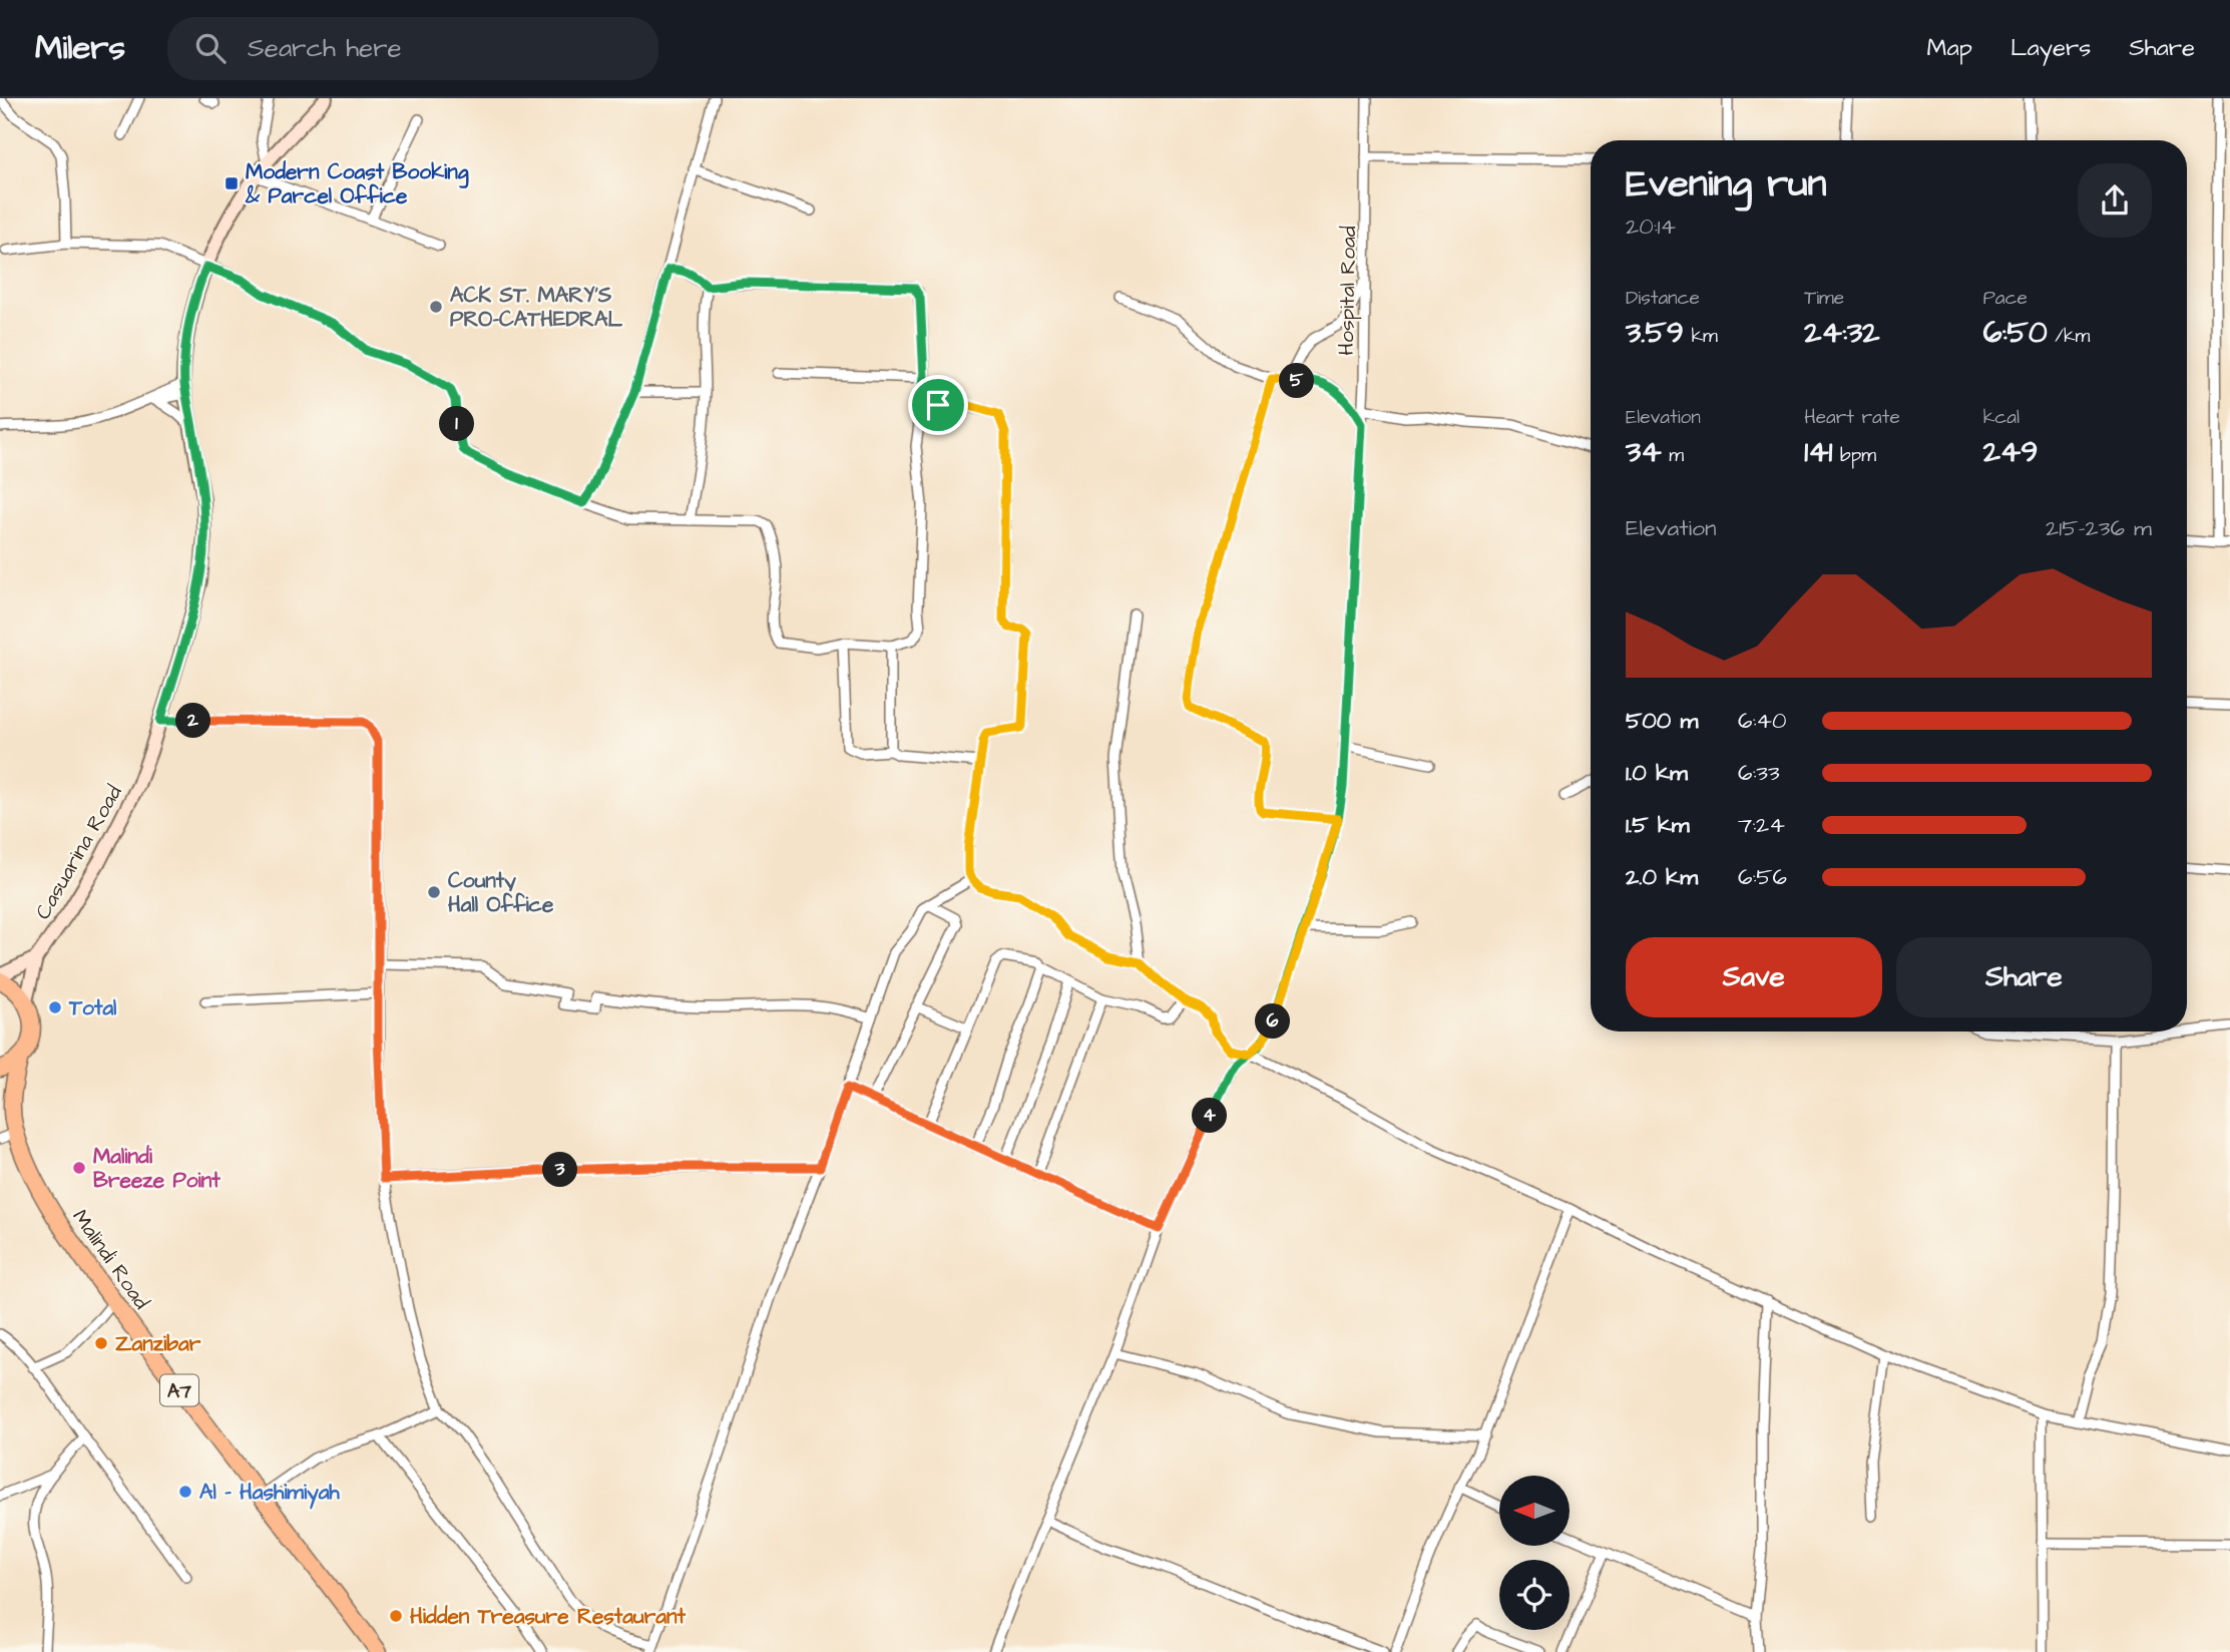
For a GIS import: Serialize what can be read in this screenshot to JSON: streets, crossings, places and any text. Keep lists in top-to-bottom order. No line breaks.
{"streets":{"highway":["Malindi Road","A7"],"street":["Hospital Road","Casuarina Road"]},"places":{"transit":["Modern Coast Booking & Parcel Office"],"other":["ACK ST. MARY'S PRO-CATHEDRAL","County Hall Office","Total","Malindi Breeze Point","Zanzibar","Al - Hashimiyah","Hidden Treasure Restaurant"]},"north":"left","page":{"header":"Milers","search":"Search here","nav":["Map","Layers","Share"],"heading":["Evening run","20:14"],"stats":[["Distance","3.59 km"],["Time","24:32"],["Pace","6:50 /km"],["Elevation","34 m"],["Heart rate","141 bpm"],["kcal","249"]],"pins":["5","1","2","6","4","3"],"chart":["Elevation","215–236 m"],"list":[{"name":"500 m","note":"6:40"},{"name":"1.0 km","note":"6:33"},{"name":"1.5 km","note":"7:24"},{"name":"2.0 km","note":"6:56"}],"buttons":["Save","Share"]}}
